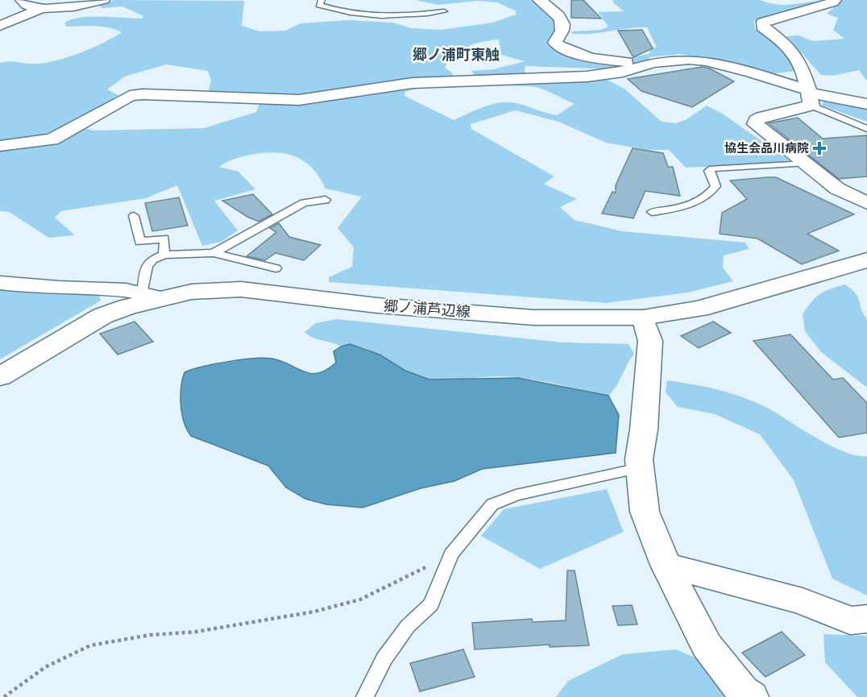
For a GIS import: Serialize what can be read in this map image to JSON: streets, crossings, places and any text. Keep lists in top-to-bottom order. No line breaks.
{"streets":{"main road":["郷ノ浦芦辺線"]},"districts":["郷ノ浦町東触"],"places":{"health":["協生会品川病院"]}}
